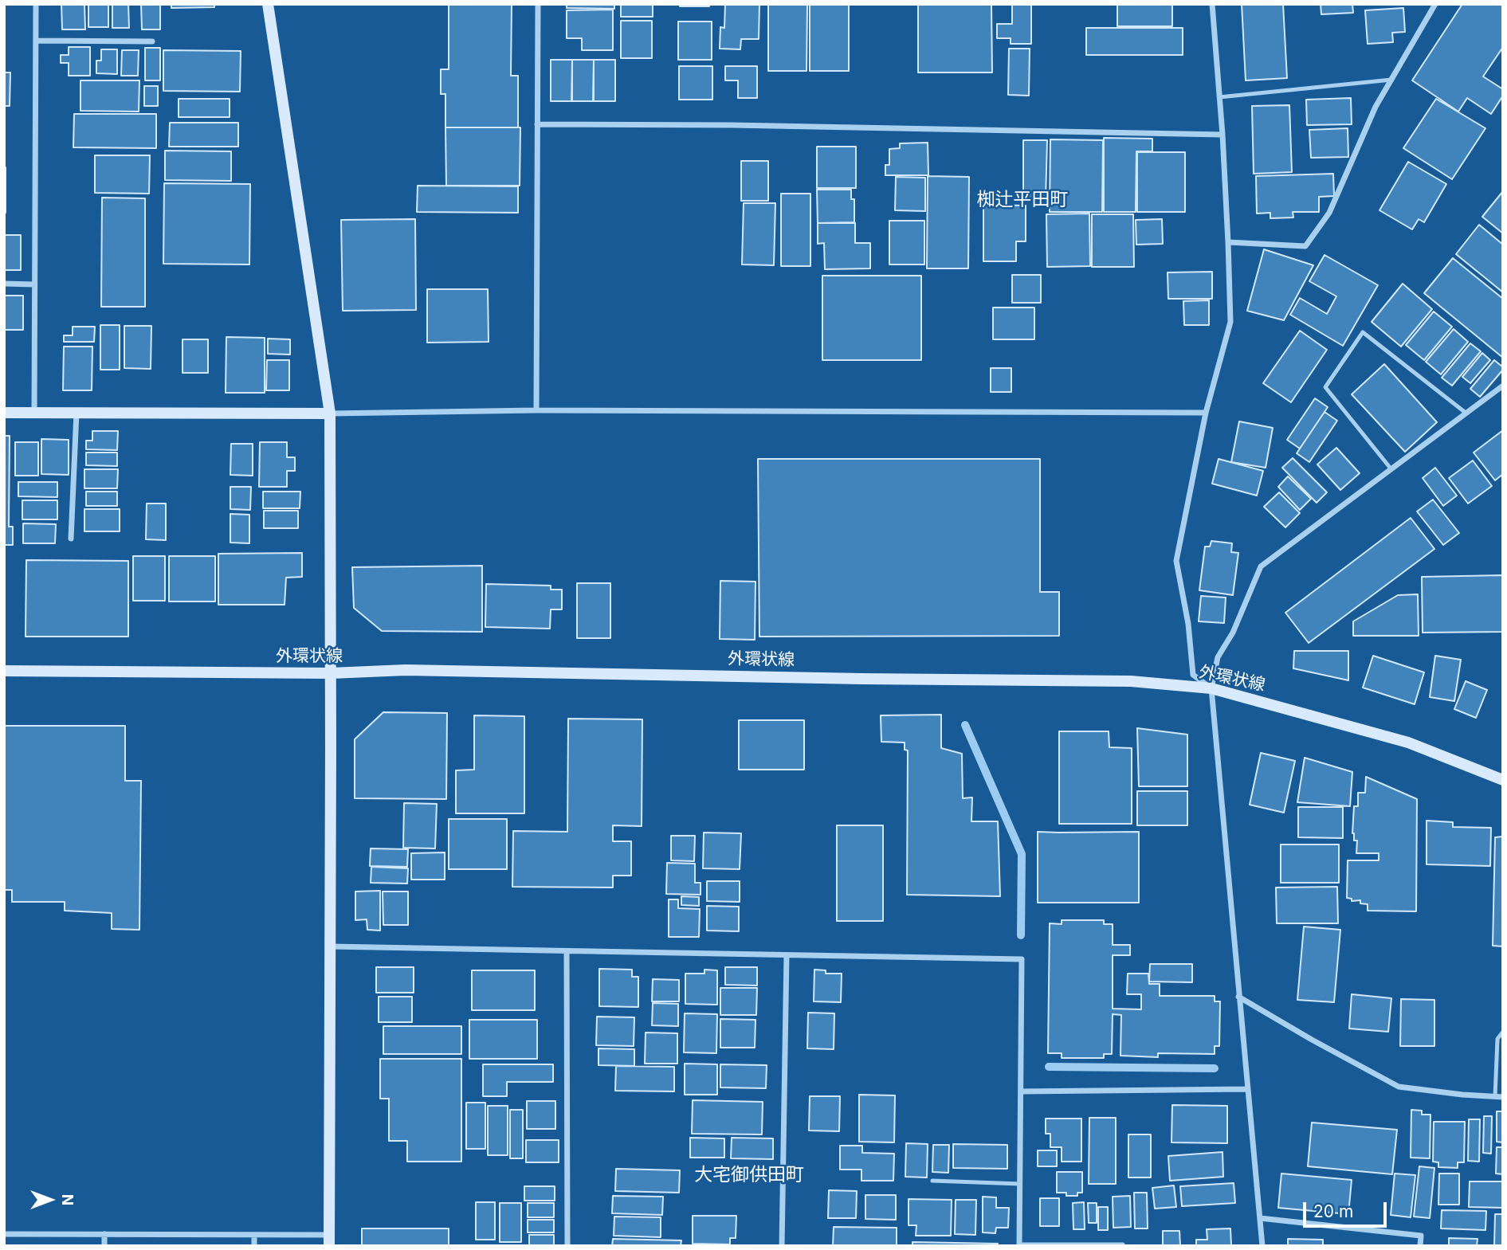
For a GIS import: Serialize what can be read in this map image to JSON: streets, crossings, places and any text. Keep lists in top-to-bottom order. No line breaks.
{"streets":{"street":["外環状線"]},"districts":["椥辻平田町","大宅御供田町"],"scale_bar":"20 m","north":"right"}
